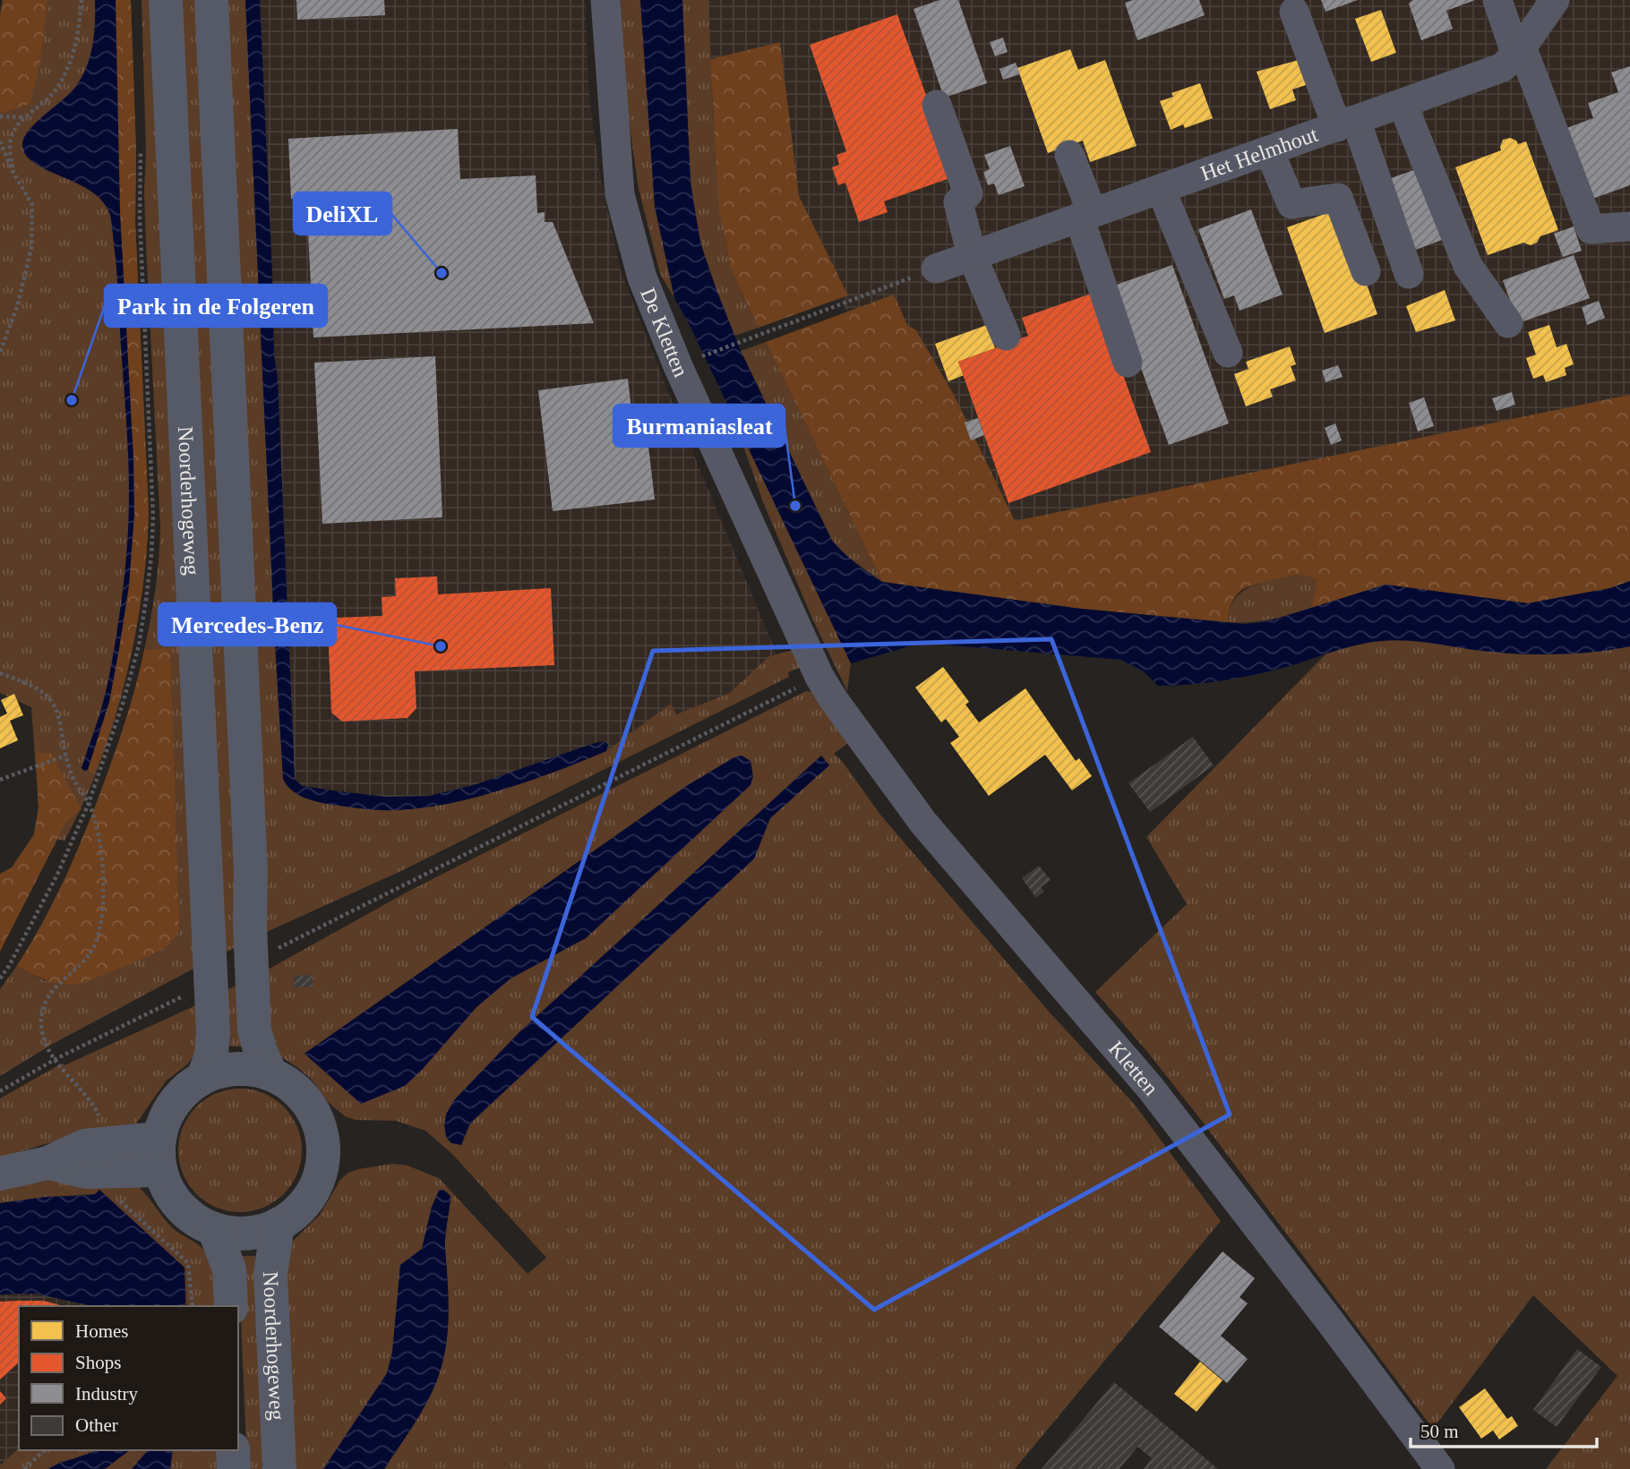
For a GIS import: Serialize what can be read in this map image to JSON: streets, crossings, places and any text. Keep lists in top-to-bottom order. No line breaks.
{"streets":{"main road":["Noorderhogeweg"],"street":["Het Helmhout","De Kletten","Kletten"]},"crossings":[["De Kletten","Kletten"]],"places":["DeliXL","Park in de Folgeren","Burmaniasleat","Mercedes-Benz"],"legend":["Homes","Shops","Industry","Other"],"scale_bar":"50 m"}
